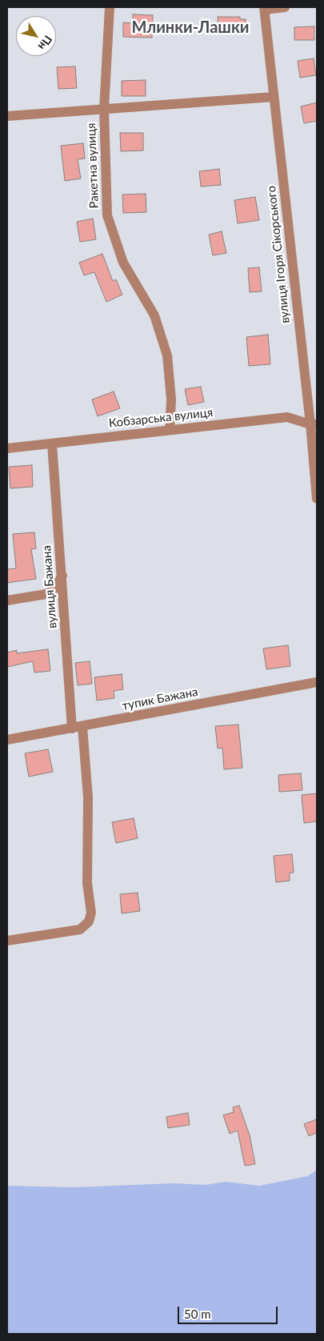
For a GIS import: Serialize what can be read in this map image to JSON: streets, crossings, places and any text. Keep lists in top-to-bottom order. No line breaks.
{"streets":{"street":["Ракетна вулиця","вулиця Ігоря Сікорського","Кобзарська вулиця","вулиця Бажана","тупик Бажана"]},"crossings":[["Ракетна вулиця","Кобзарська вулиця"],["вулиця Ігоря Сікорського","Кобзарська вулиця"],["Кобзарська вулиця","вулиця Бажана"],["вулиця Бажана","тупик Бажана"]],"districts":["Млинки-Лашки"],"scale_bar":"50 m","north":"bottom right"}
